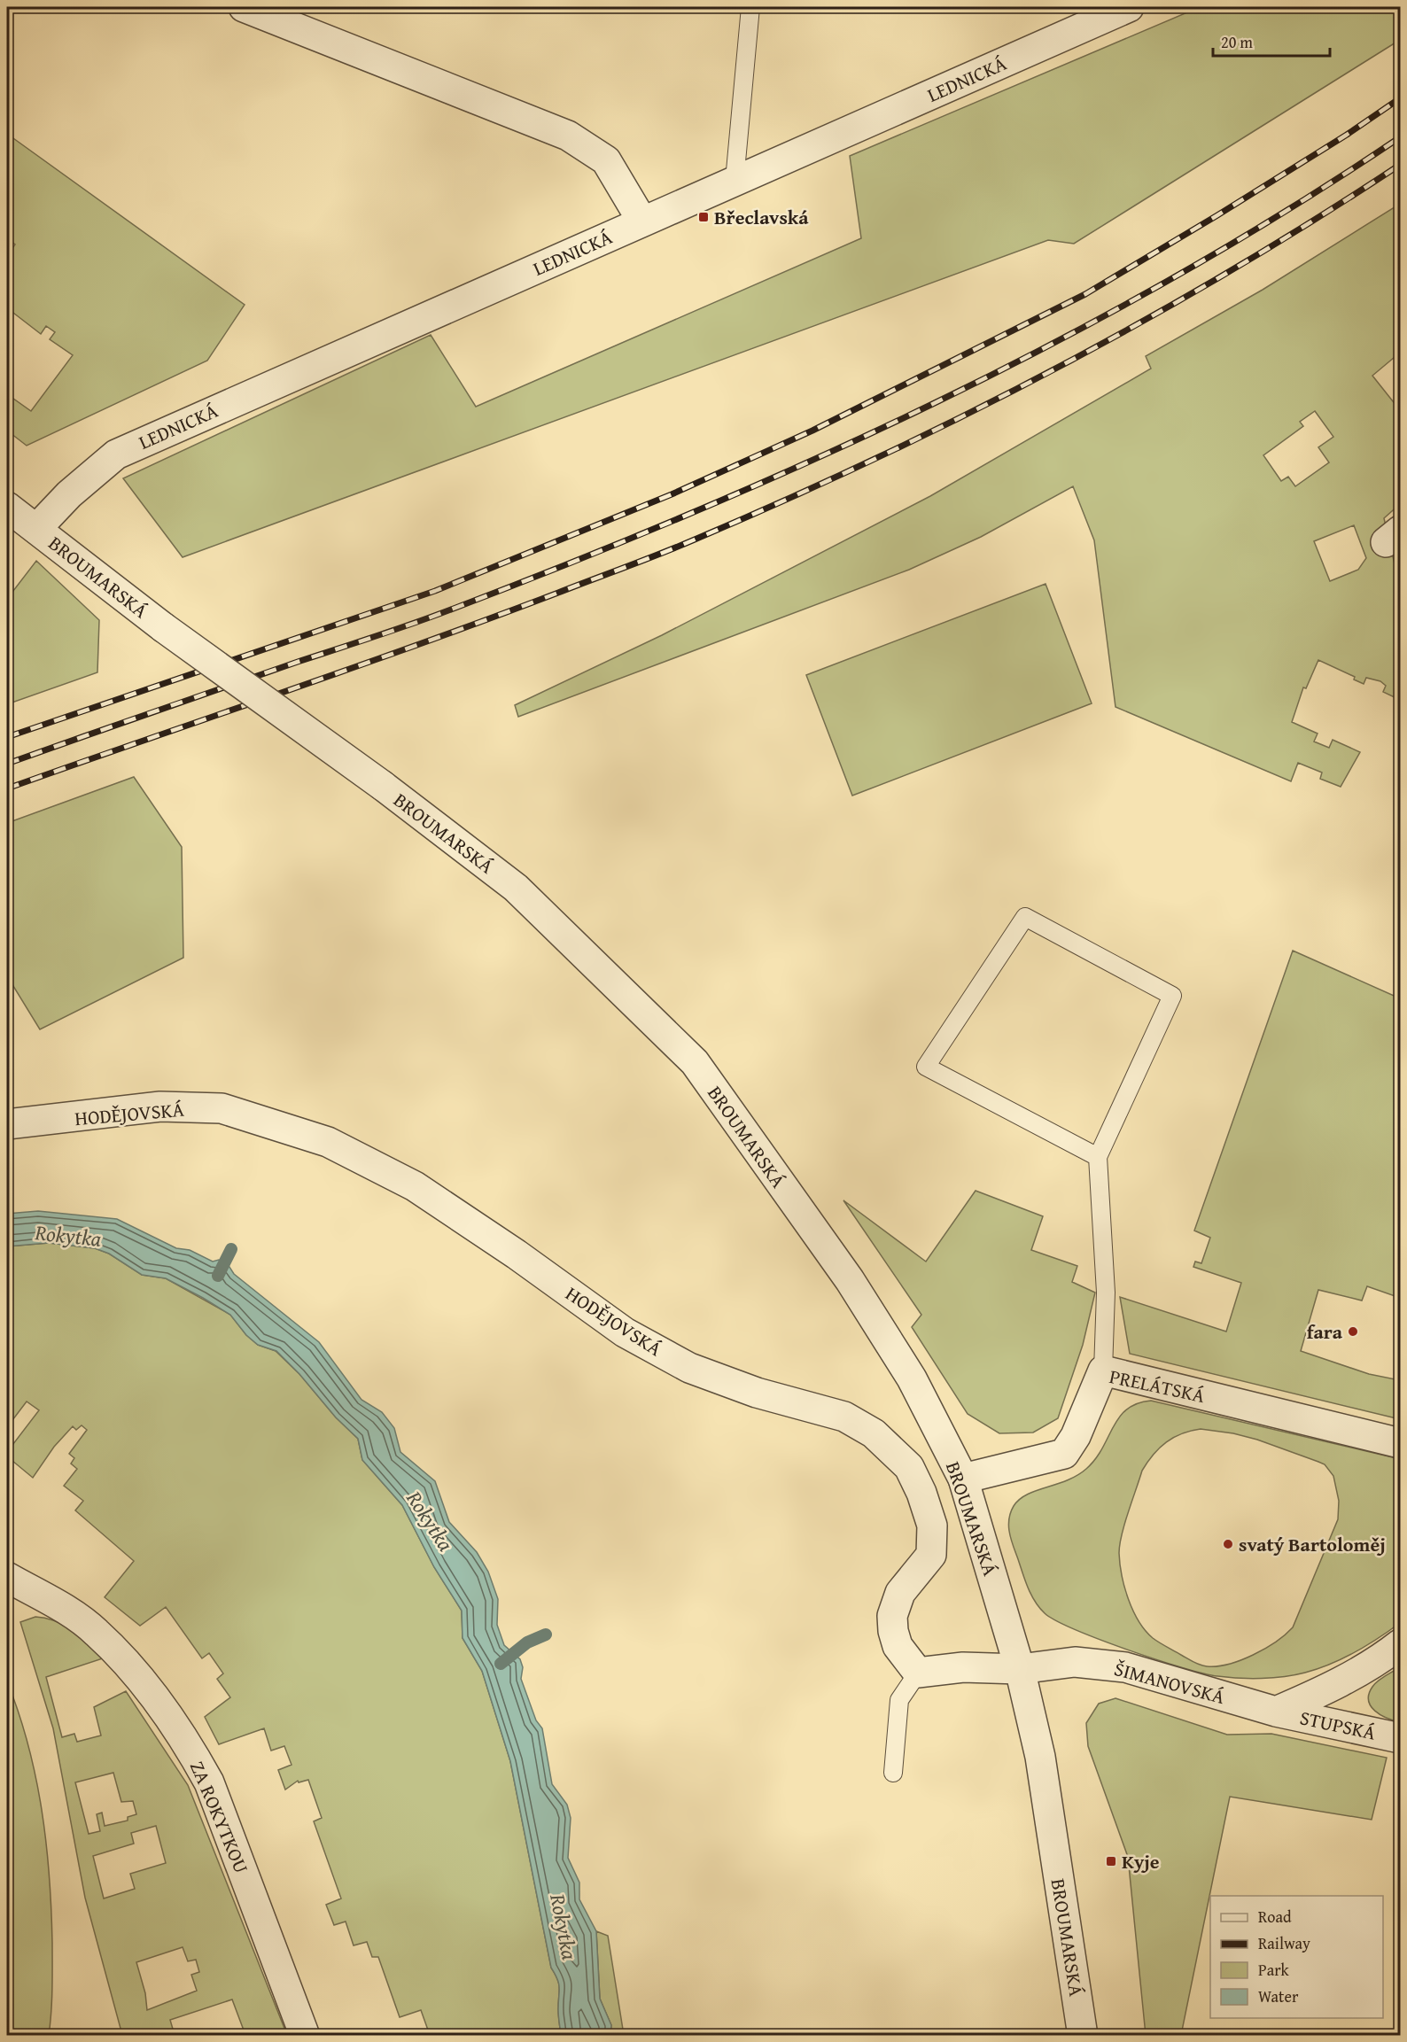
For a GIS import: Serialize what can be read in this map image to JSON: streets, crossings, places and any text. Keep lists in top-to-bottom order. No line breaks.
{"streets":{"street":["LEDNICKÁ","BROUMARSKÁ","HODĚJOVSKÁ","PRELÁTSKÁ","ŠIMANOVSKÁ","STUPSKÁ","ZA ROKYTKOU"]},"crossings":[["LEDNICKÁ","BROUMARSKÁ"],["BROUMARSKÁ","PRELÁTSKÁ"],["BROUMARSKÁ","ŠIMANOVSKÁ"],["ŠIMANOVSKÁ","STUPSKÁ"]],"water":["Rokytka"],"places":{"transit":["Břeclavská","Kyje"],"other":["fara","svatý Bartoloměj"]},"legend":["Road","Railway","Park","Water"],"scale_bar":"20 m"}
